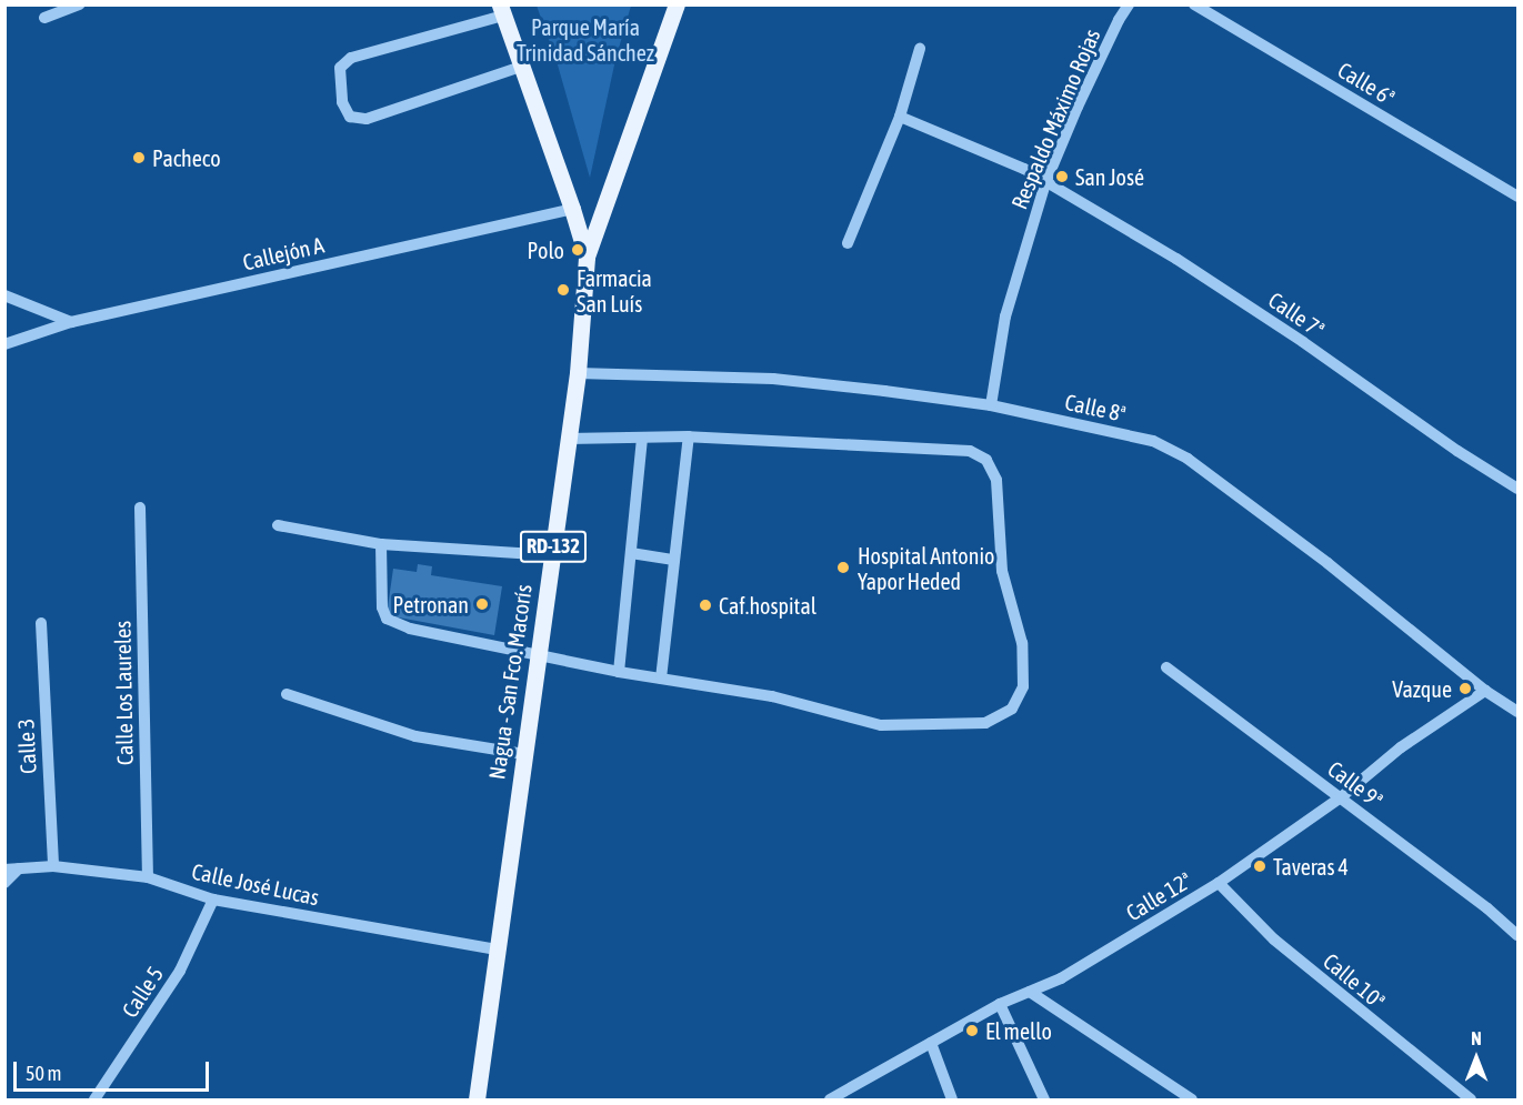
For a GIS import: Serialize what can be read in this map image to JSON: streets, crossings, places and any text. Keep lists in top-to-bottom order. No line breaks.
{"streets":{"main road":["RD-132","Nagua - San Fco. Macorís"],"street":["Calle 6ª","Respaldo Máximo Rojas","Callejón A","Calle 7ª","Calle 8ª","Calle Los Laureles","Calle 3","Calle 9ª","Calle José Lucas","Calle 12ª","Calle 10ª","Calle 5"]},"crossings":[["Respaldo Máximo Rojas","Calle 7ª"],["Respaldo Máximo Rojas","Calle 8ª"],["Callejón A","Nagua - San Fco. Macorís"],["Calle 8ª","Nagua - San Fco. Macorís"],["Calle 8ª","Calle 12ª"],["Nagua - San Fco. Macorís","Calle José Lucas"],["Calle Los Laureles","Calle José Lucas"],["Calle 3","Calle José Lucas"],["Calle 9ª","Calle 12ª"],["Calle José Lucas","Calle 5"],["Calle 12ª","Calle 10ª"]],"parks":["Parque María Trinidad Sánchez"],"places":["Pacheco","San José","Polo","Farmacia San Luís","Hospital Antonio Yapor Heded","Petronan","Caf.hospital","Vazque","Taveras 4","El mello"],"scale_bar":"50 m","north":"top"}
